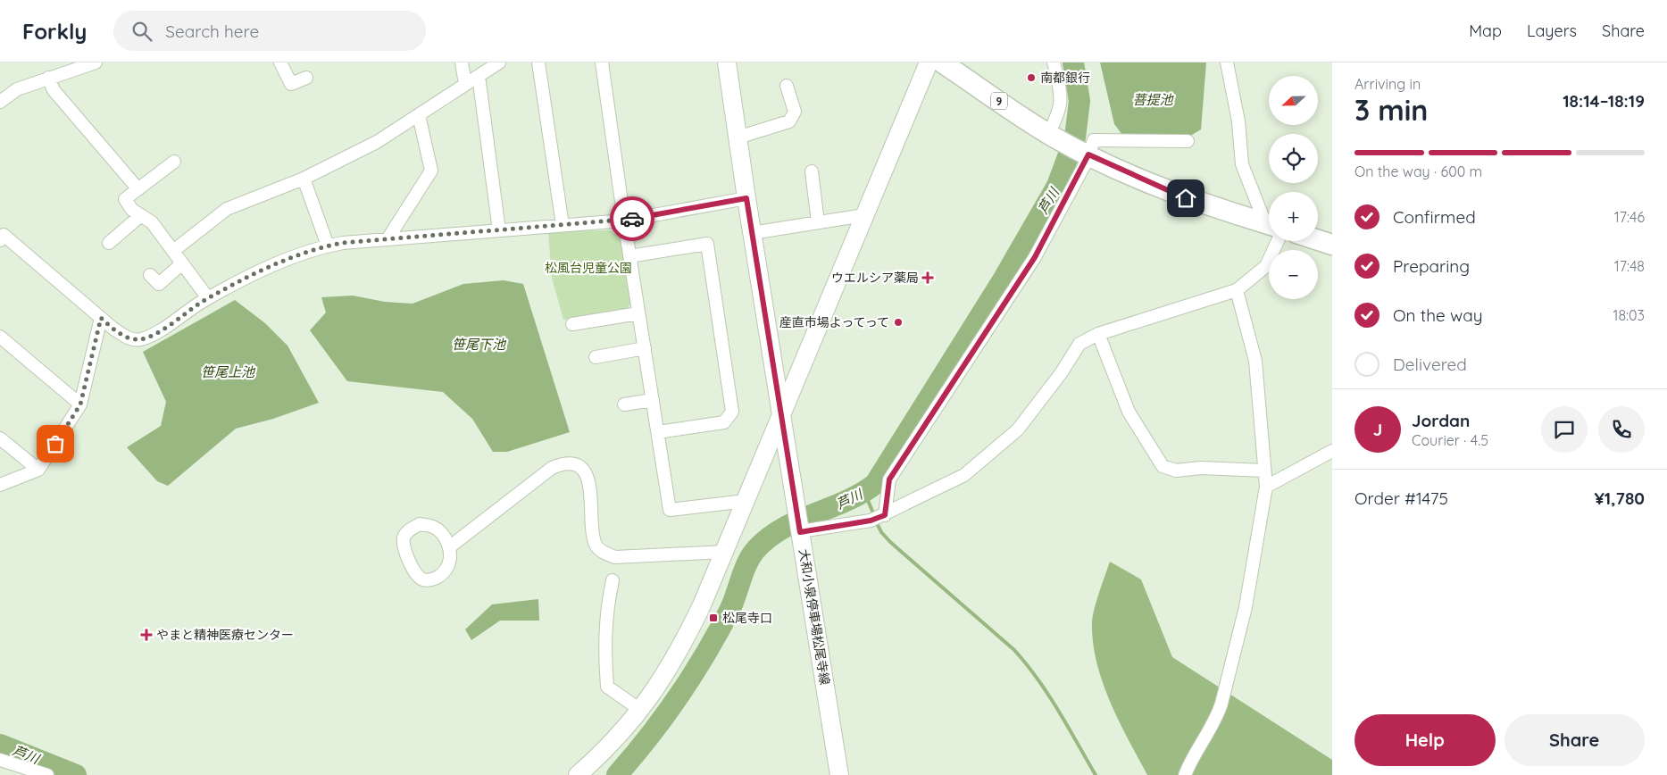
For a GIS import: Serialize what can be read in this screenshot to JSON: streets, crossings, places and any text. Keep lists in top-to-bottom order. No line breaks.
{"streets":{"main road":["9"],"street":["大和小泉停車場松尾寺線"]},"water":["菩提池","芦川","笹尾下池","笹尾上池"],"parks":["松風台児童公園"],"places":{"other":["南都銀行","産直市場よってって"],"health":["ウエルシア薬局","やまと精神医療センター"],"transit":["松尾寺口"]},"north":"left","page":{"header":"Forkly","search":"Search here","nav":["Map","Layers","Share"],"heading":["3 min","Arriving in","18:14–18:19"],"panel":["Jordan","Courier · 4.5","Order #1475","¥1,780"],"map_buttons":["+","−"],"bar":"On the way · 600 m","list":[["Confirmed","17:46"],["Preparing","17:48"],["On the way","18:03"],"Delivered"],"round":"J","buttons":["Help","Share"]}}
